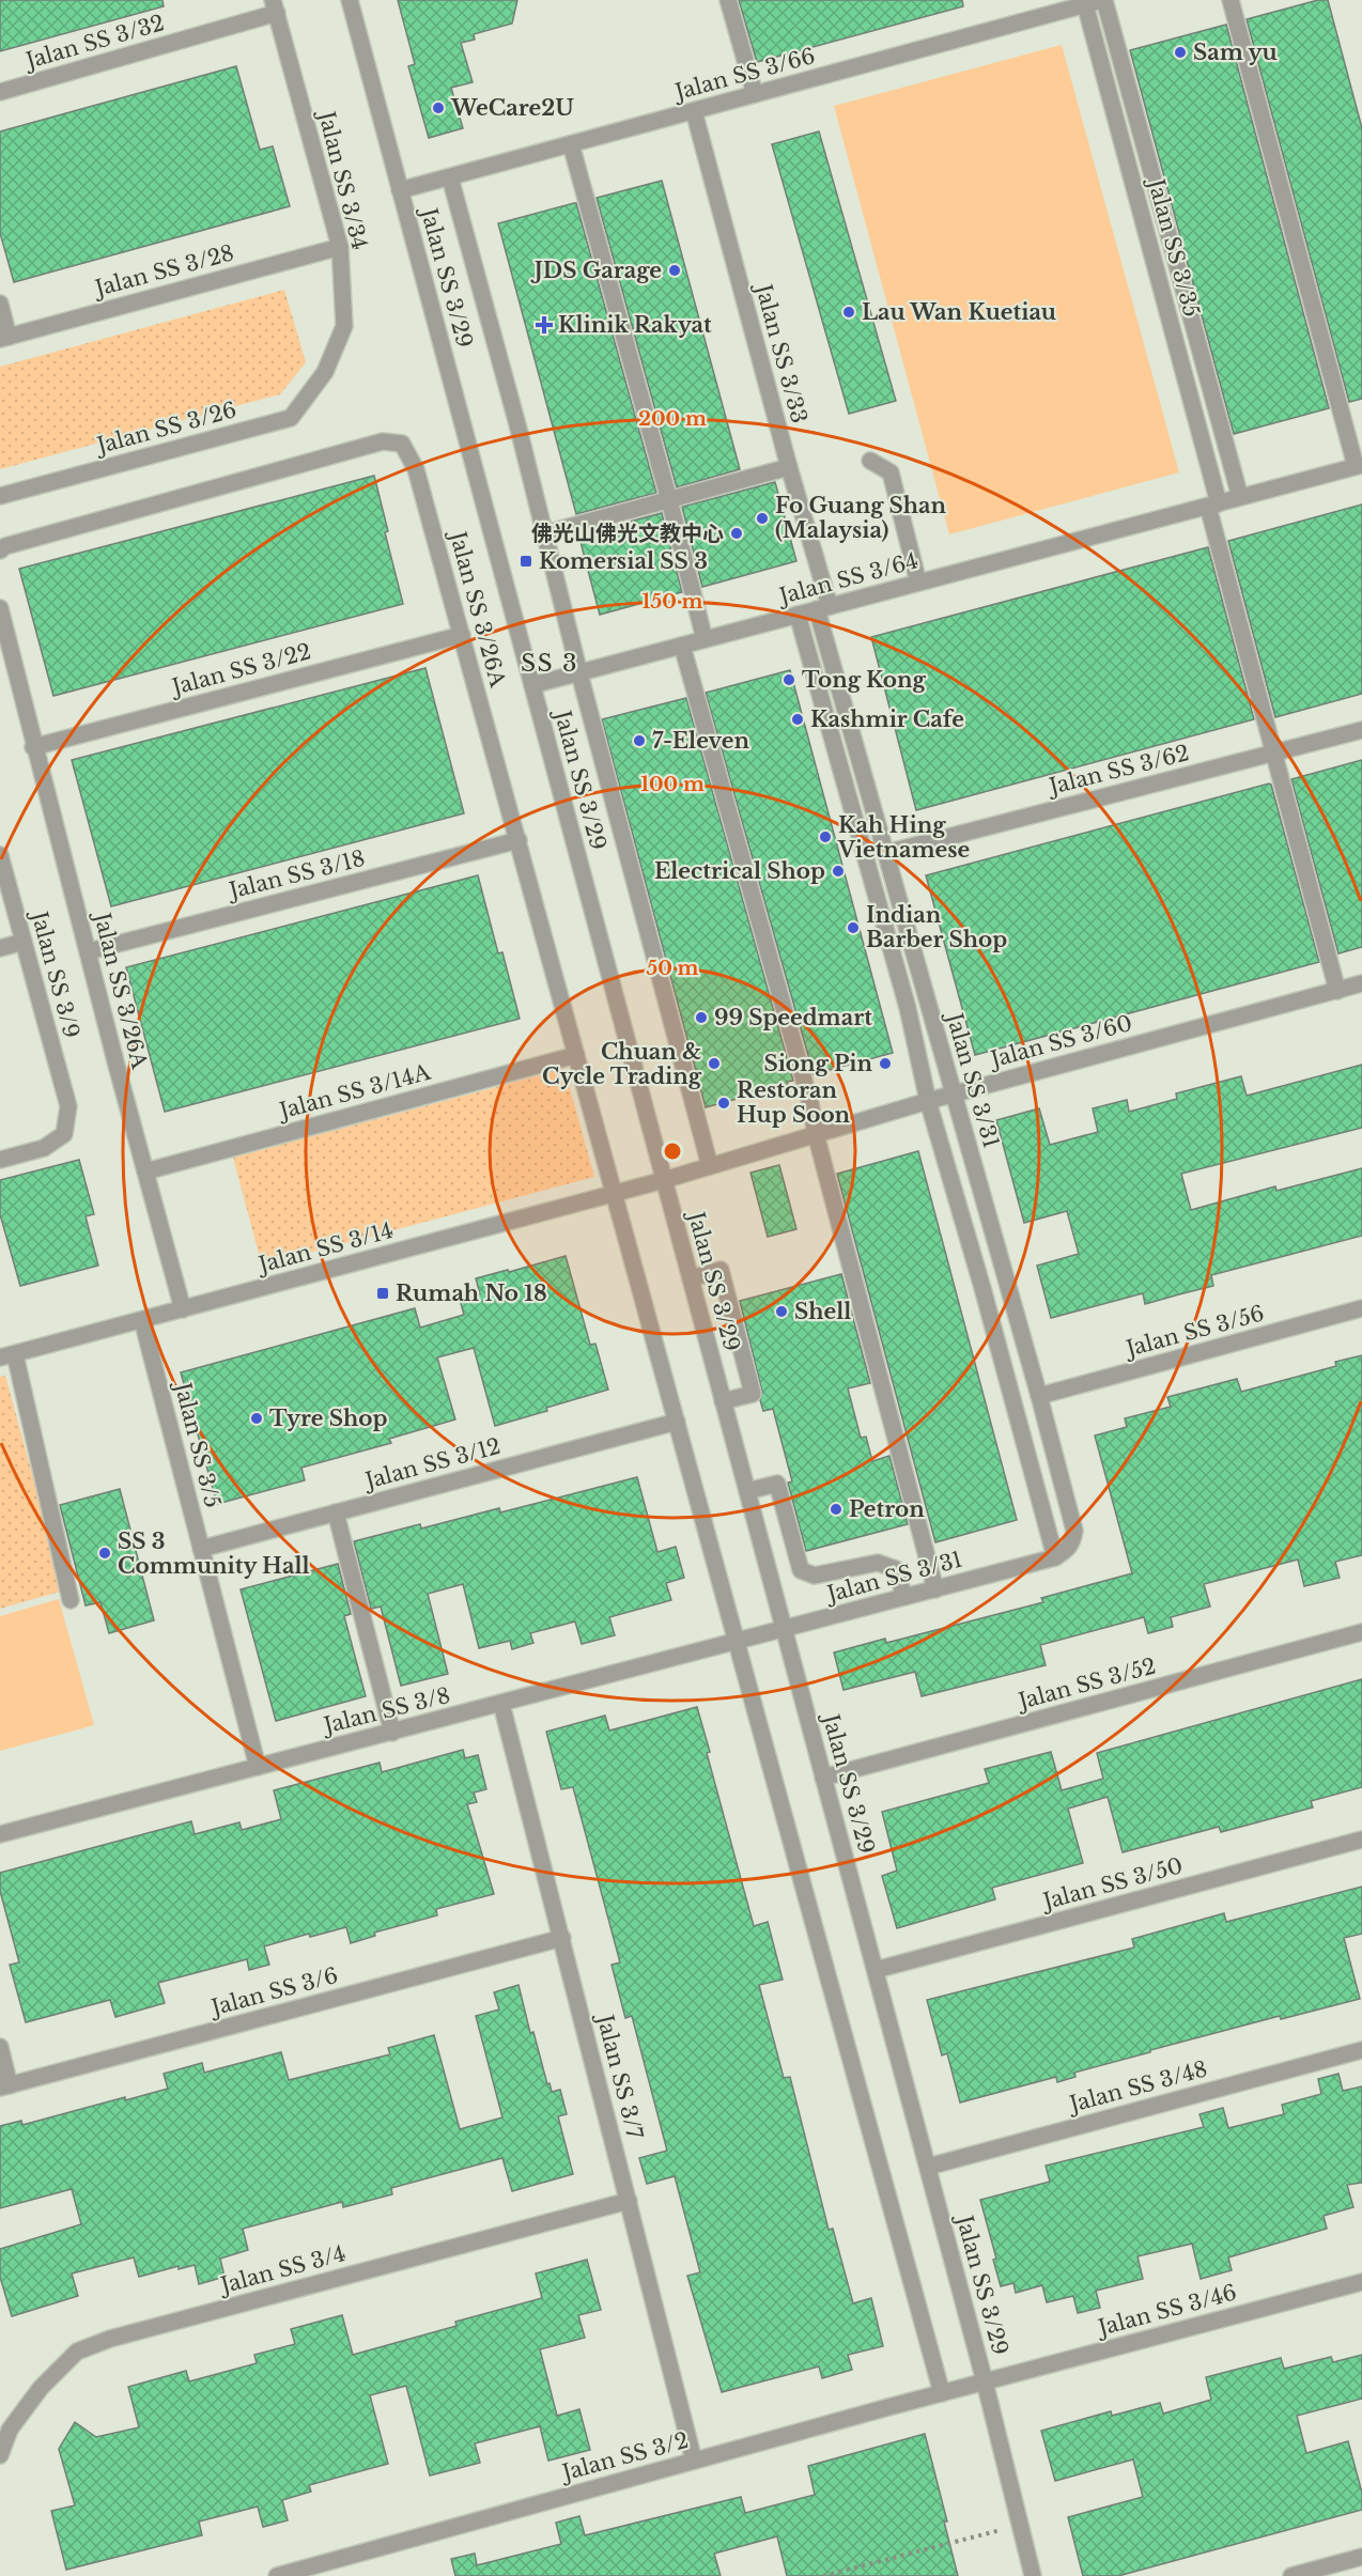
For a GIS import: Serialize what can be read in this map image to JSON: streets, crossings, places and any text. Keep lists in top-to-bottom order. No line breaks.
{"streets":{"street":["Jalan SS 3/32","Jalan SS 3/66","Jalan SS 3/34","Jalan SS 3/35","Jalan SS 3/28","Jalan SS 3/29","Jalan SS 3/33","Jalan SS 3/26","Jalan SS 3/64","Jalan SS 3/26A","Jalan SS 3/22","Jalan SS 3/62","Jalan SS 3/18","Jalan SS 3/9","Jalan SS 3/60","Jalan SS 3/31","Jalan SS 3/14A","Jalan SS 3/14","Jalan SS 3/56","Jalan SS 3/5","Jalan SS 3/12","Jalan SS 3/52","Jalan SS 3/8","Jalan SS 3/50","Jalan SS 3/6","Jalan SS 3/7","Jalan SS 3/48","Jalan SS 3/4","Jalan SS 3/46","Jalan SS 3/2"]},"crossings":[["Jalan SS 3/32","Jalan SS 3/34"],["Jalan SS 3/66","Jalan SS 3/35"],["Jalan SS 3/66","Jalan SS 3/29"],["Jalan SS 3/66","Jalan SS 3/33"],["Jalan SS 3/34","Jalan SS 3/28"],["Jalan SS 3/34","Jalan SS 3/26"],["Jalan SS 3/35","Jalan SS 3/64"],["Jalan SS 3/35","Jalan SS 3/62"],["Jalan SS 3/35","Jalan SS 3/60"],["Jalan SS 3/29","Jalan SS 3/64"],["Jalan SS 3/29","Jalan SS 3/60"],["Jalan SS 3/29","Jalan SS 3/31"],["Jalan SS 3/29","Jalan SS 3/14"],["Jalan SS 3/29","Jalan SS 3/52"],["Jalan SS 3/29","Jalan SS 3/8"],["Jalan SS 3/29","Jalan SS 3/50"],["Jalan SS 3/29","Jalan SS 3/48"],["Jalan SS 3/29","Jalan SS 3/46"],["Jalan SS 3/29","Jalan SS 3/2"],["Jalan SS 3/33","Jalan SS 3/64"],["Jalan SS 3/33","Jalan SS 3/31"],["Jalan SS 3/64","Jalan SS 3/31"],["Jalan SS 3/26A","Jalan SS 3/22"],["Jalan SS 3/26A","Jalan SS 3/18"],["Jalan SS 3/26A","Jalan SS 3/14A"],["Jalan SS 3/26A","Jalan SS 3/14"],["Jalan SS 3/26A","Jalan SS 3/12"],["Jalan SS 3/26A","Jalan SS 3/8"],["Jalan SS 3/26A","Jalan SS 3/2"],["Jalan SS 3/62","Jalan SS 3/31"],["Jalan SS 3/60","Jalan SS 3/31"],["Jalan SS 3/60","Jalan SS 3/14"],["Jalan SS 3/31","Jalan SS 3/56"],["Jalan SS 3/31","Jalan SS 3/8"],["Jalan SS 3/14","Jalan SS 3/5"],["Jalan SS 3/5","Jalan SS 3/12"],["Jalan SS 3/5","Jalan SS 3/8"],["Jalan SS 3/8","Jalan SS 3/7"],["Jalan SS 3/6","Jalan SS 3/7"],["Jalan SS 3/7","Jalan SS 3/4"],["Jalan SS 3/7","Jalan SS 3/2"],["Jalan SS 3/46","Jalan SS 3/2"]],"districts":["SS 3"],"places":{"other":["Sam yu","WeCare2U","JDS Garage","Lau Wan Kuetiau","Fo Guang Shan (Malaysia)","佛光山佛光文教中心","Tong Kong","Kashmir Cafe","7-Eleven","Kah Hing Vietnamese","Electrical Shop","Indian Barber Shop","99 Speedmart","Chuan & Cycle Trading","Siong Pin","Restoran Hup Soon","Shell","Tyre Shop","Petron","SS 3 Community Hall"],"health":["Klinik Rakyat"],"transit":["Komersial SS 3","Rumah No 18"]},"rings":["200 m","150 m","100 m","50 m"]}
